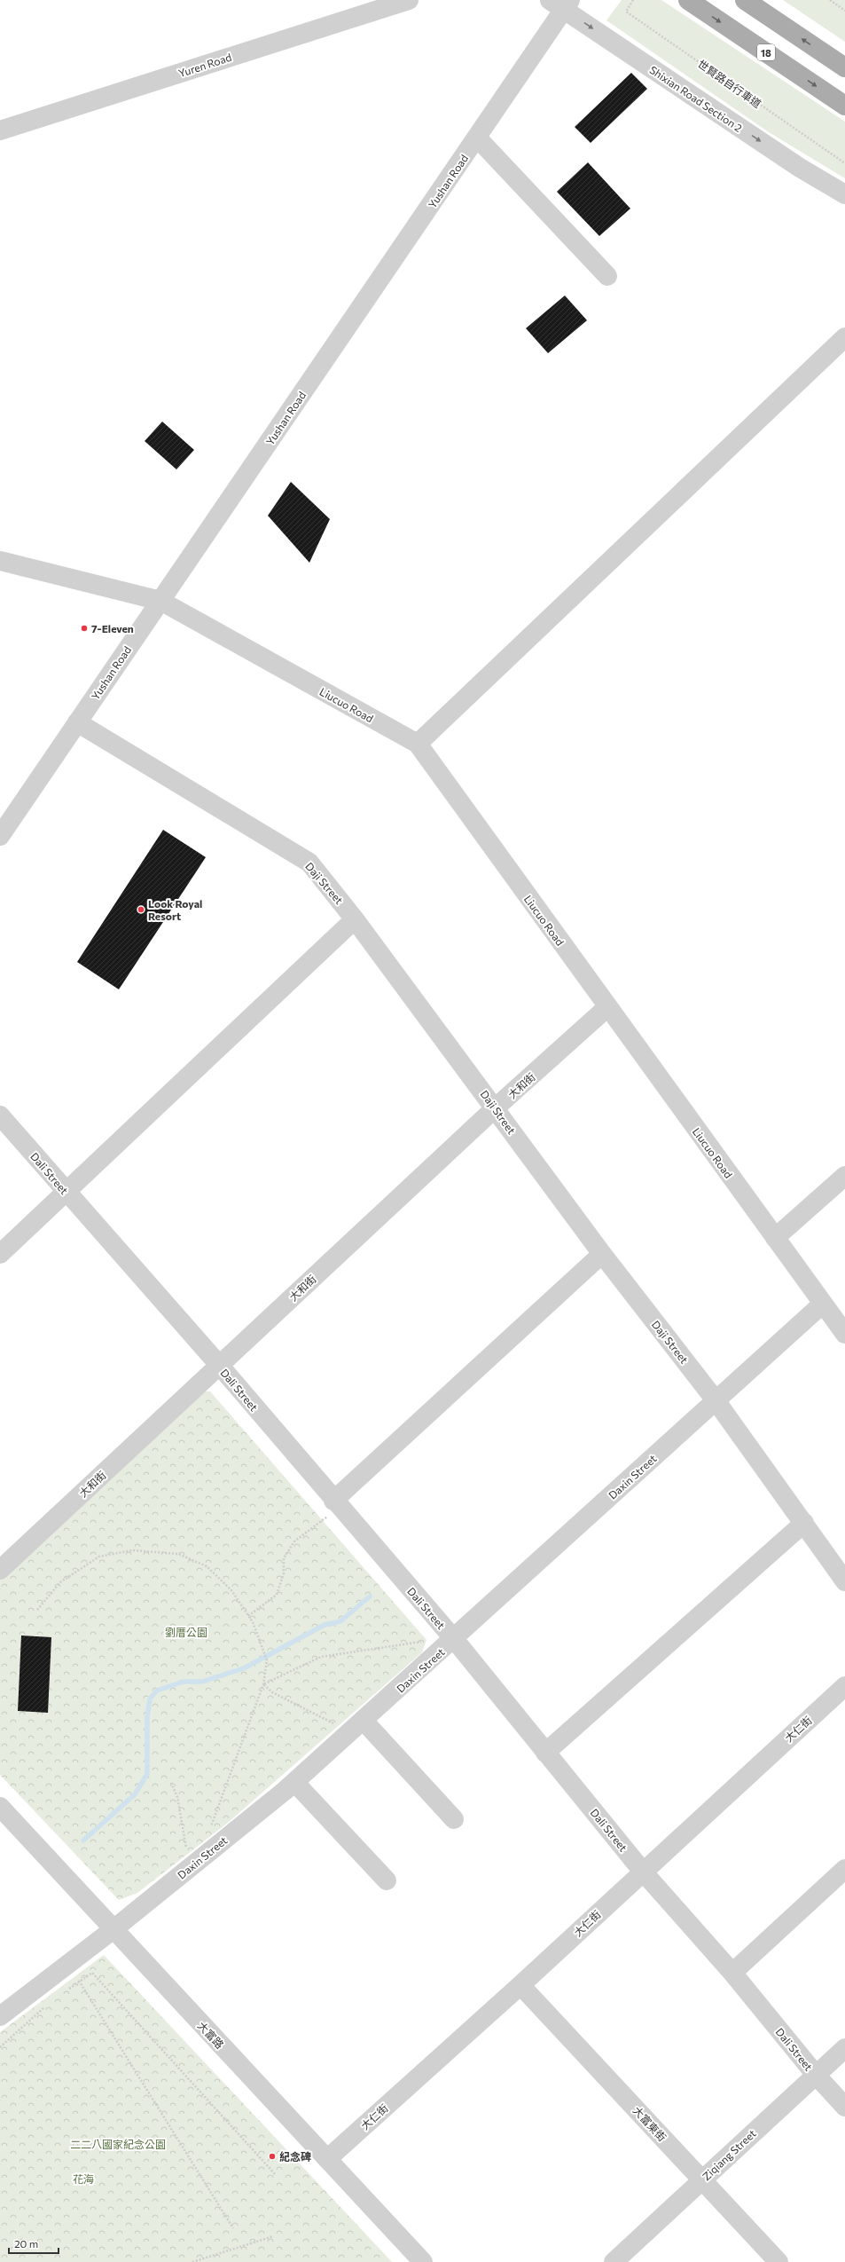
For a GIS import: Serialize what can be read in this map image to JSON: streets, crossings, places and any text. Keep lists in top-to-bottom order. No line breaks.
{"streets":{"main road":["18"],"street":["Yuren Road","Shixian Road Section 2","Yushan Road","Liucuo Road","Daji Street","大和街","Dali Street","Daxin Street","大仁街","大富路","大富東街","Ziqiang Street"],"path":["世賢路自行車道"]},"crossings":[["Shixian Road Section 2","Yushan Road"],["Yushan Road","Liucuo Road"],["Yushan Road","Daji Street"],["Liucuo Road","大和街"],["Liucuo Road","Daxin Street"],["Daji Street","大和街"],["Daji Street","Daxin Street"],["大和街","Dali Street"],["Dali Street","Daxin Street"],["Dali Street","大仁街"],["Dali Street","Ziqiang Street"],["Daxin Street","大富路"],["大仁街","大富路"],["大仁街","大富東街"],["大富東街","Ziqiang Street"]],"one_way":["Shixian Road Section 2"],"parks":["劉厝公園","二二八國家紀念公園","花海"],"places":["7-Eleven","Look Royal Resort","紀念碑"],"scale_bar":"20 m"}
